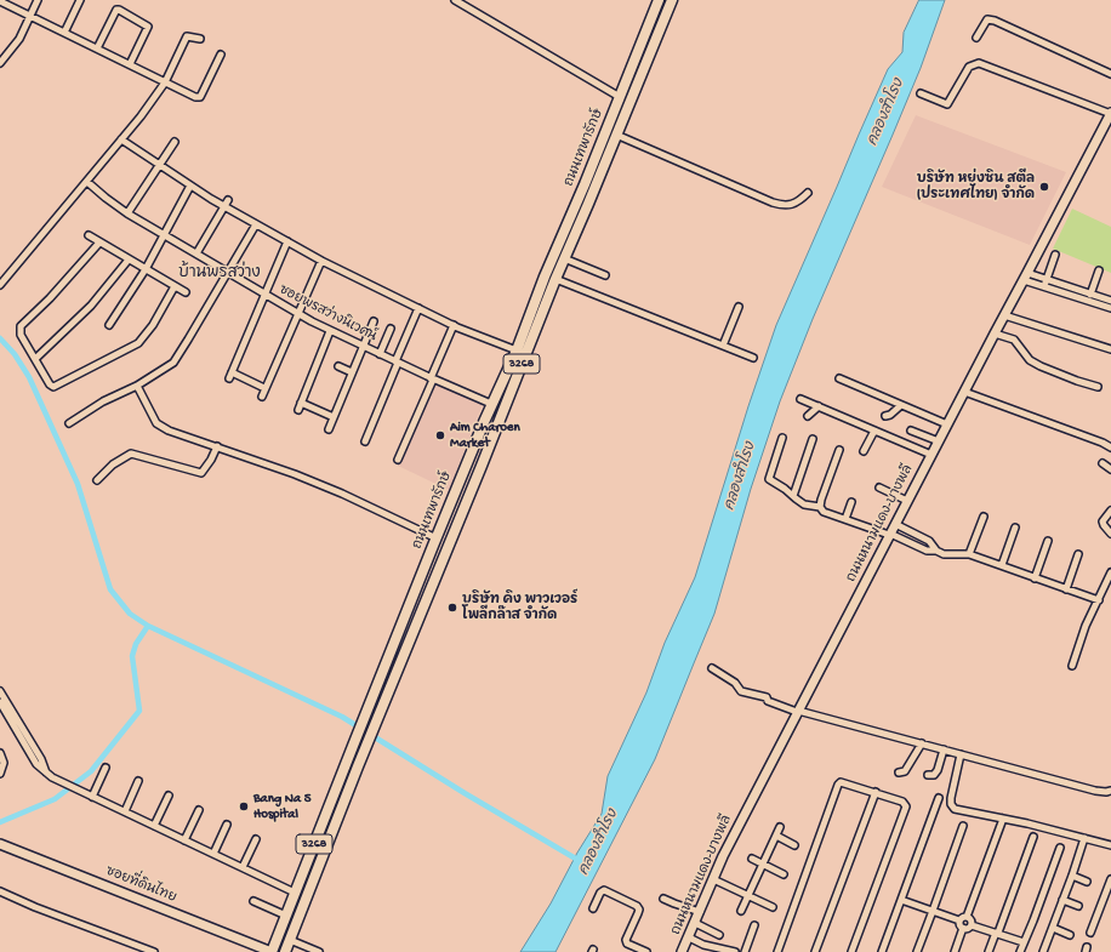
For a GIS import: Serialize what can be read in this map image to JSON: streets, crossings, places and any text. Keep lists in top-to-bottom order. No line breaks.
{"streets":{"main road":["ถนนเทพารักษ์","3268","ถนนหนามแดง-บางพลี","ซอยที่ดินไทย"],"street":["ซอยพรสว่างนิเวศน์"]},"crossings":[["ถนนเทพารักษ์","ซอยพรสว่างนิเวศน์"],["ถนนเทพารักษ์","ซอยที่ดินไทย"]],"districts":["บ้านพรสว่าง"],"water":["คลองสำโรง"],"places":["บริษัท หย่งซิน สตีล (ประเทศไทย) จํากัด","Aim Charoen Market","บริษัท คิง พาวเวอร์ โพลีกล๊าส จำกัด","Bang Na 5 Hospital"]}
